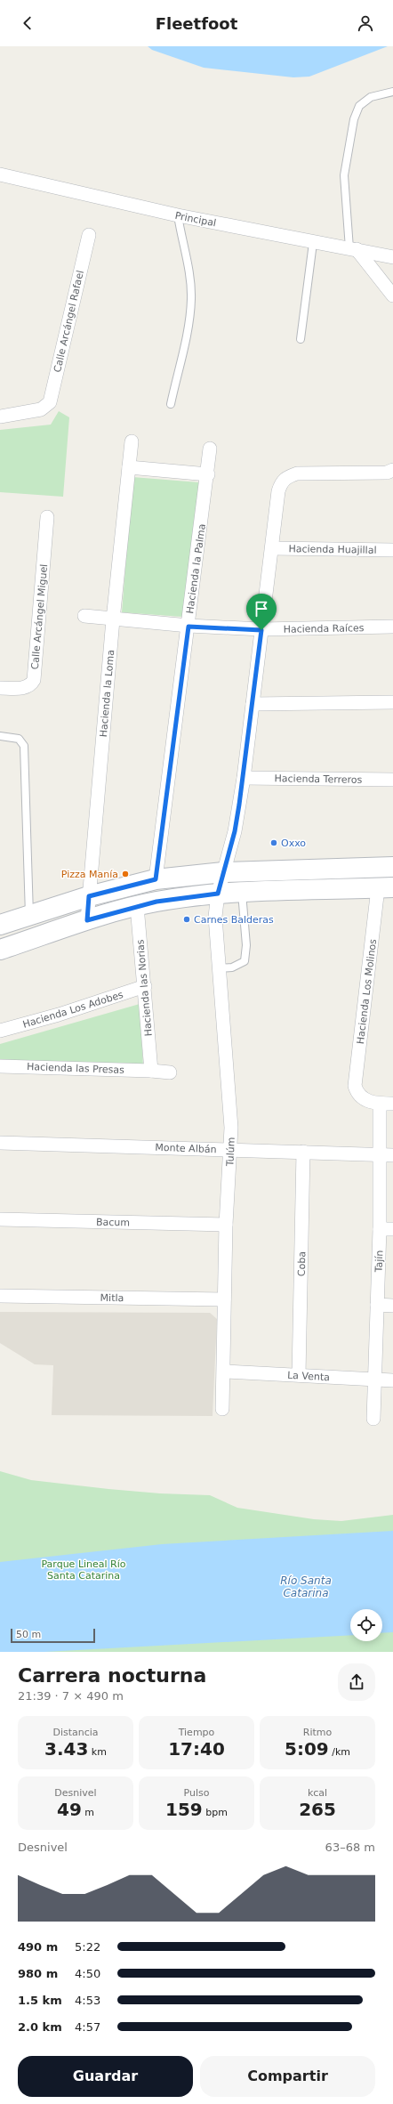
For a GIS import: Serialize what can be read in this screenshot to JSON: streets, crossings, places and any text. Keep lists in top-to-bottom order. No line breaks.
{"streets":{"street":["Principal","Calle Arcángel Rafael","Hacienda Huajillal","Hacienda la Palma","Calle Arcángel Miguel","Hacienda Raíces","Hacienda la Loma","Hacienda Terreros","Hacienda las Norias","Hacienda Los Molinos","Hacienda Los Adobes","Hacienda las Presas","Monte Albán","Tulúm","Bacum","Tajín","Coba","Mitla","La Venta"]},"crossings":[["Hacienda Huajillal","Tulúm"],["Hacienda la Palma","Hacienda Raíces"],["Hacienda Raíces","Hacienda la Loma"],["Hacienda Raíces","Tulúm"],["Hacienda Terreros","Tulúm"],["Hacienda las Norias","Hacienda Los Adobes"],["Hacienda las Norias","Hacienda las Presas"],["Hacienda Los Molinos","Tajín"],["Monte Albán","Tulúm"],["Monte Albán","Tajín"],["Monte Albán","Coba"],["Tulúm","Bacum"],["Tulúm","Mitla"],["Tulúm","La Venta"],["Tajín","La Venta"],["Coba","La Venta"]],"water":["Río Santa Catarina"],"parks":["Parque Lineal Río Santa Catarina"],"places":["Oxxo","Pizza Manía","Carnes Balderas"],"scale_bar":"50 m","page":{"header":"Fleetfoot","scale":"50 m","heading":["Carrera nocturna","21:39 · 7 × 490 m"],"stats":[["Distancia","3.43 km"],["Tiempo","17:40"],["Ritmo","5:09 /km"],["Desnivel","49 m"],["Pulso","159 bpm"],["kcal","265"]],"chart":["Desnivel","63–68 m"],"list":[{"name":"490 m","note":"5:22"},{"name":"980 m","note":"4:50"},{"name":"1.5 km","note":"4:53"},{"name":"2.0 km","note":"4:57"}],"buttons":["Guardar","Compartir"]}}
